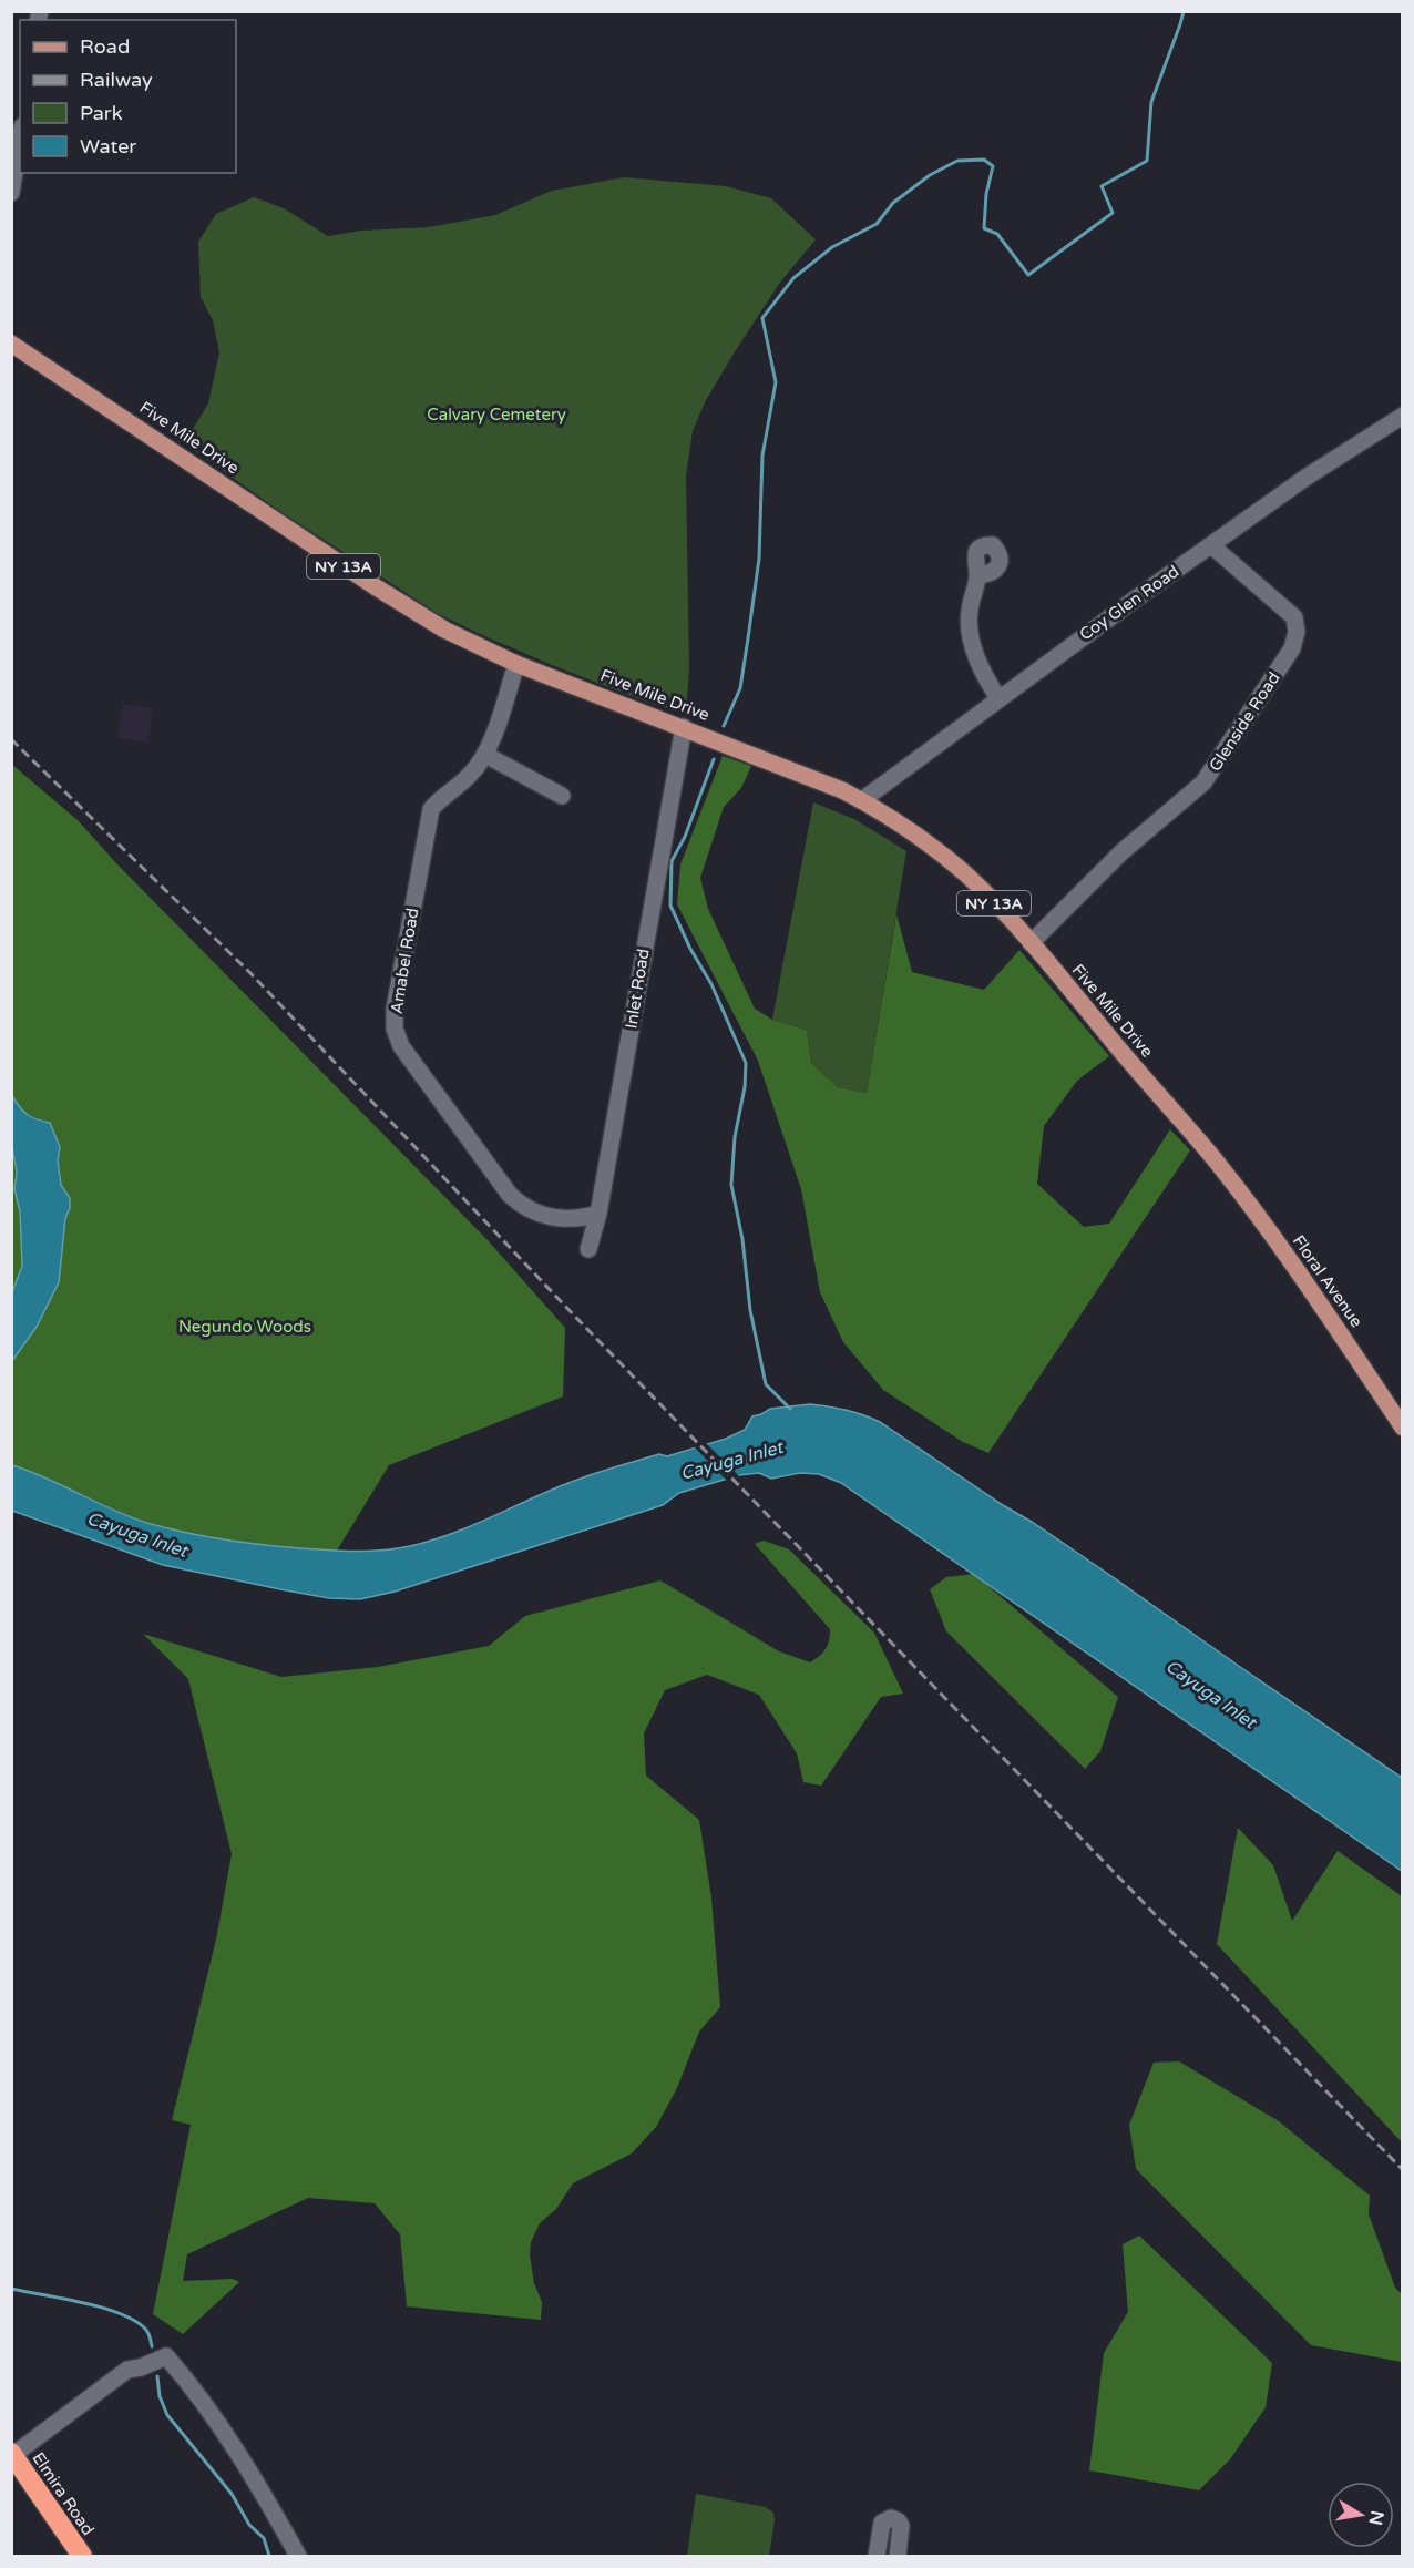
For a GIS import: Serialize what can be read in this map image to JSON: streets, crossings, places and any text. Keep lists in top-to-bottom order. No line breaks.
{"streets":{"highway":["Elmira Road"],"main road":["Five Mile Drive","NY 13A","Floral Avenue"],"street":["Coy Glen Road","Glenside Road","Amabel Road","Inlet Road"]},"crossings":[["Five Mile Drive","Coy Glen Road"],["Five Mile Drive","Glenside Road"],["Five Mile Drive","Amabel Road"],["Five Mile Drive","Inlet Road"],["Five Mile Drive","Floral Avenue"],["Coy Glen Road","Glenside Road"],["Amabel Road","Inlet Road"]],"water":["Cayuga Inlet"],"parks":["Calvary Cemetery","Negundo Woods"],"legend":["Road","Railway","Park","Water"],"north":"right"}
